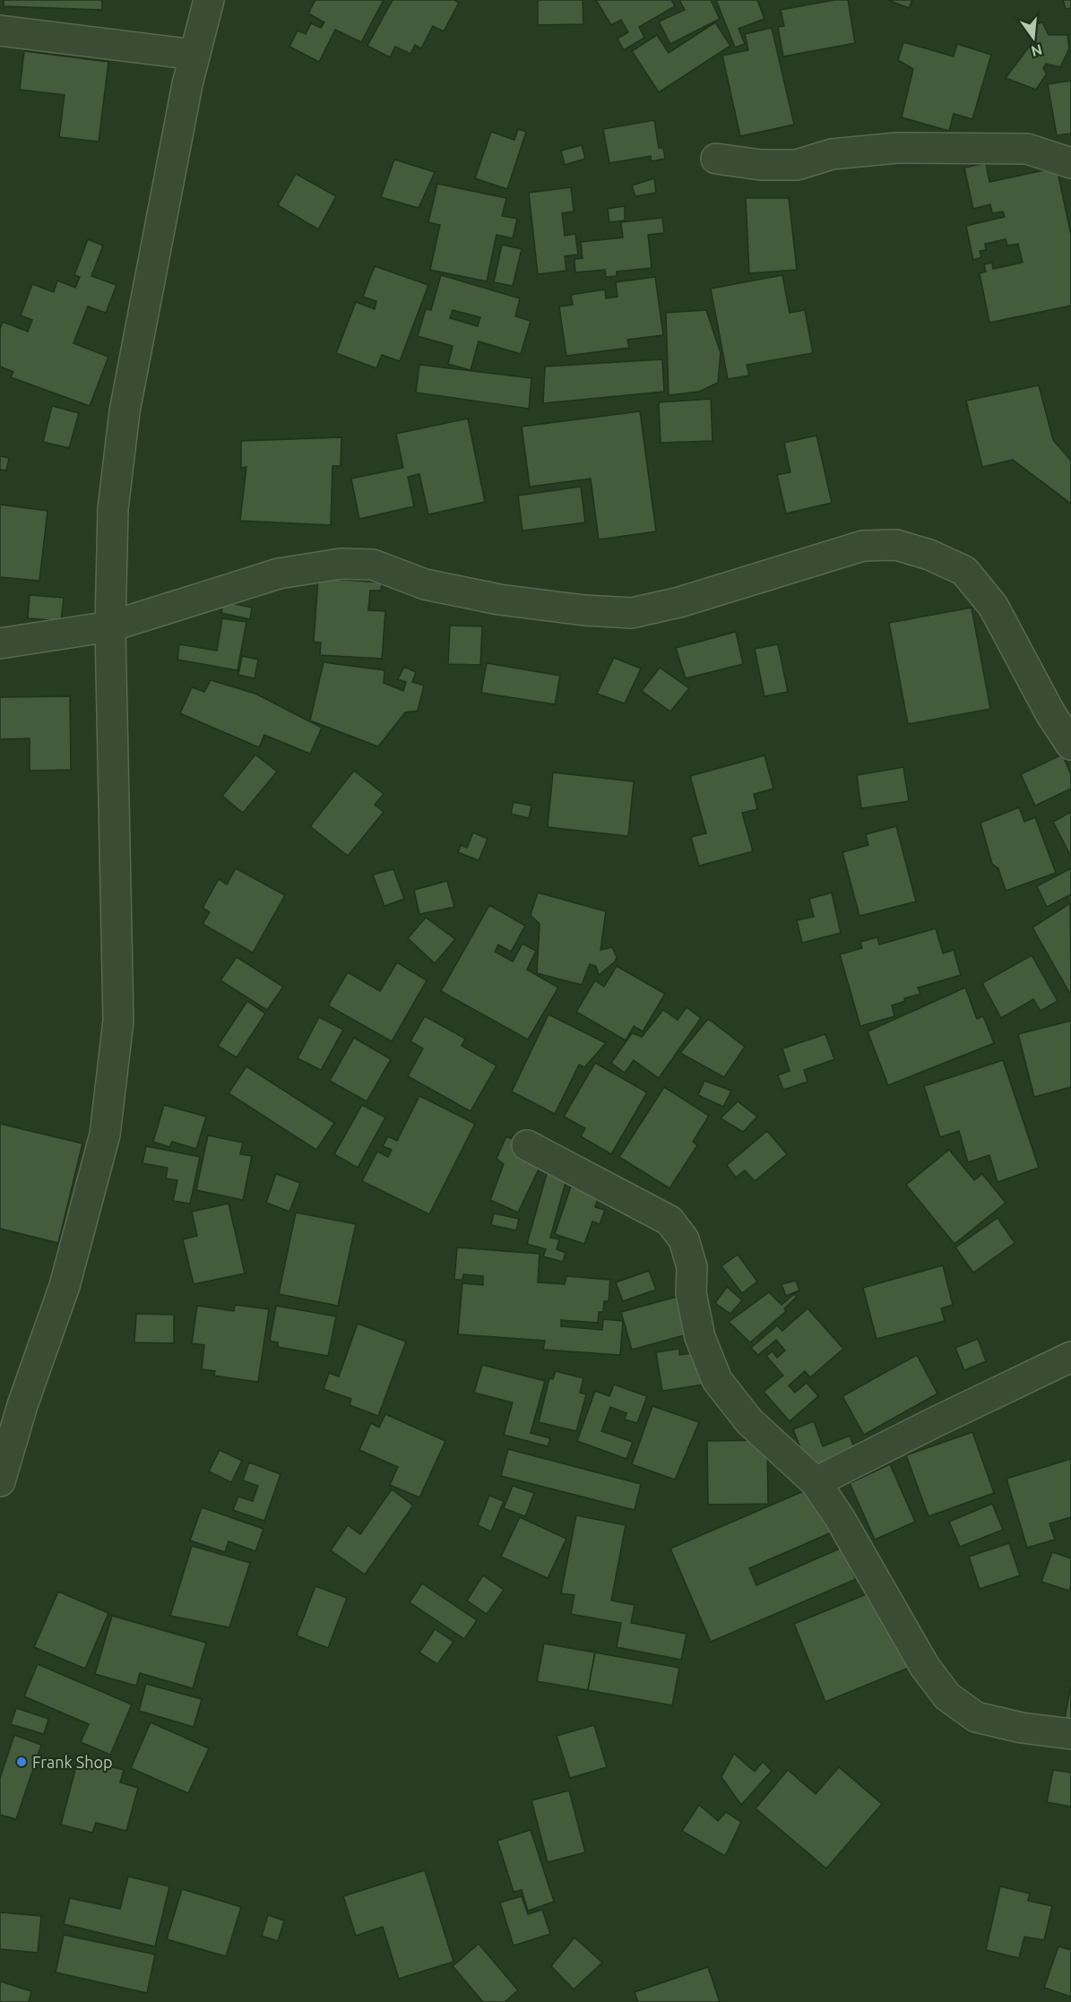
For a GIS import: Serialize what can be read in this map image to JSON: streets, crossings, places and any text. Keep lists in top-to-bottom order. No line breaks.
{"places":["Frank Shop"],"north":"bottom"}
